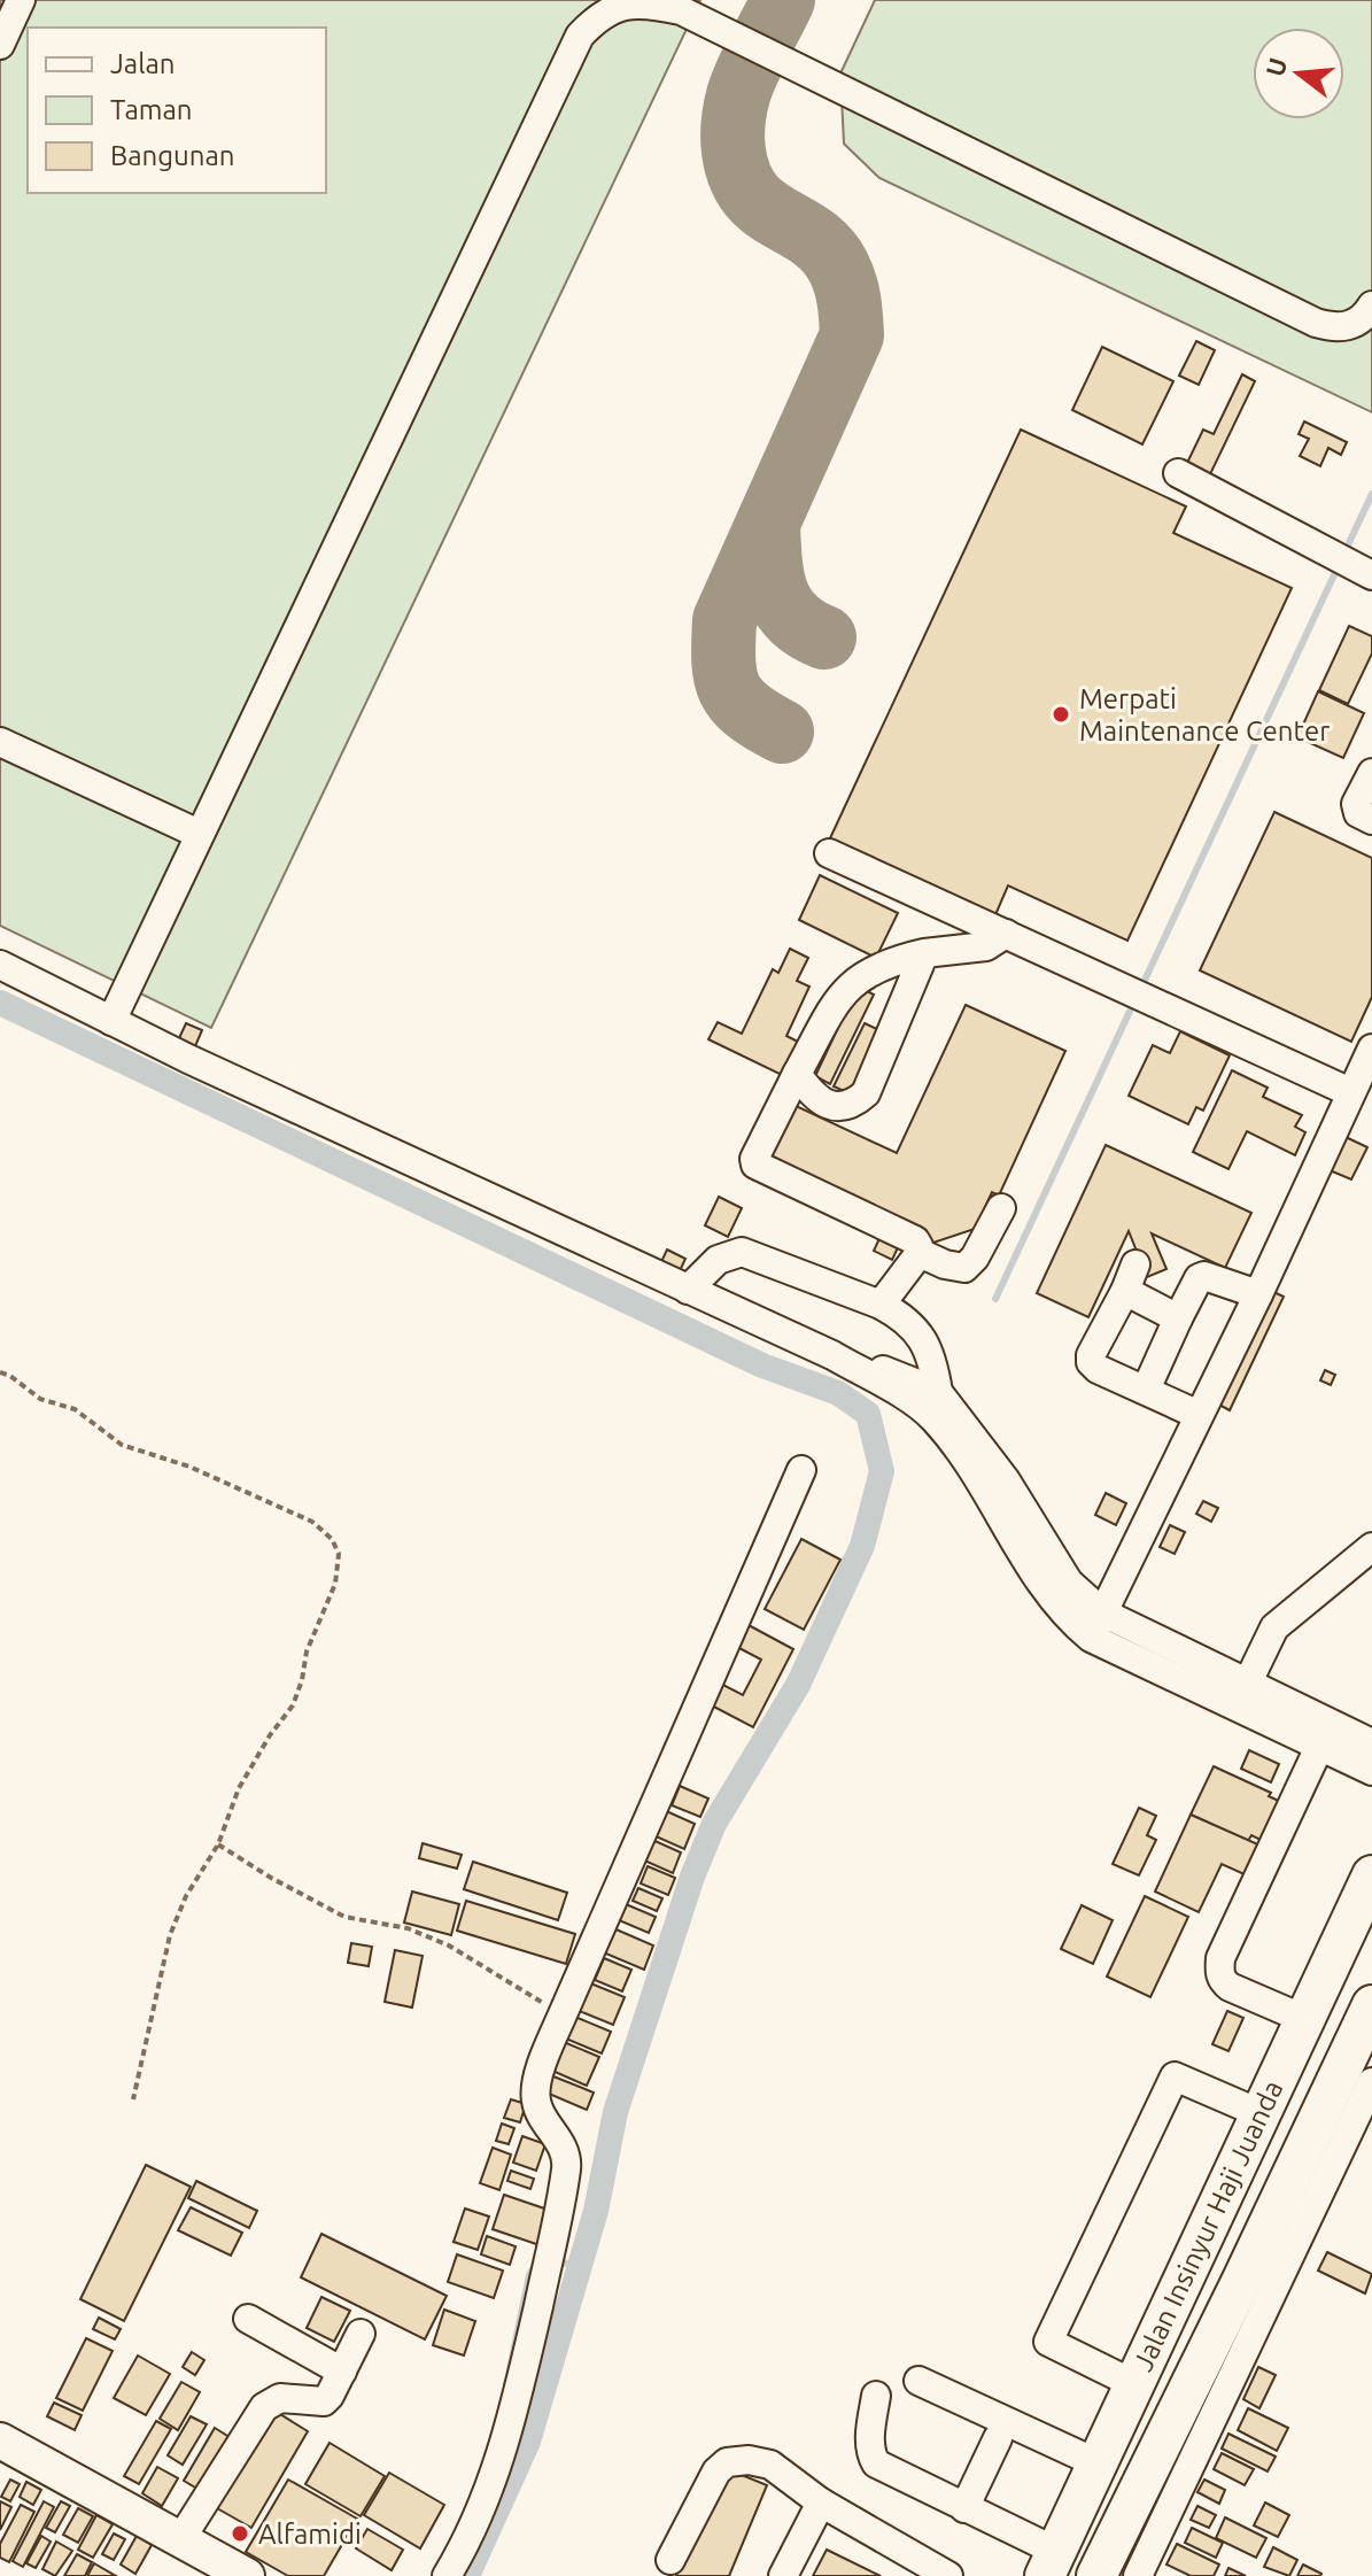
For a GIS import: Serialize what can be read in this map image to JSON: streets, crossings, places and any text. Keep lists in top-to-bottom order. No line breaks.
{"streets":{"highway":["Jalan Insinyur Haji Juanda"]},"places":["Merpati Maintenance Center","Alfamidi"],"legend":["Jalan","Taman","Bangunan"],"north":"left"}
